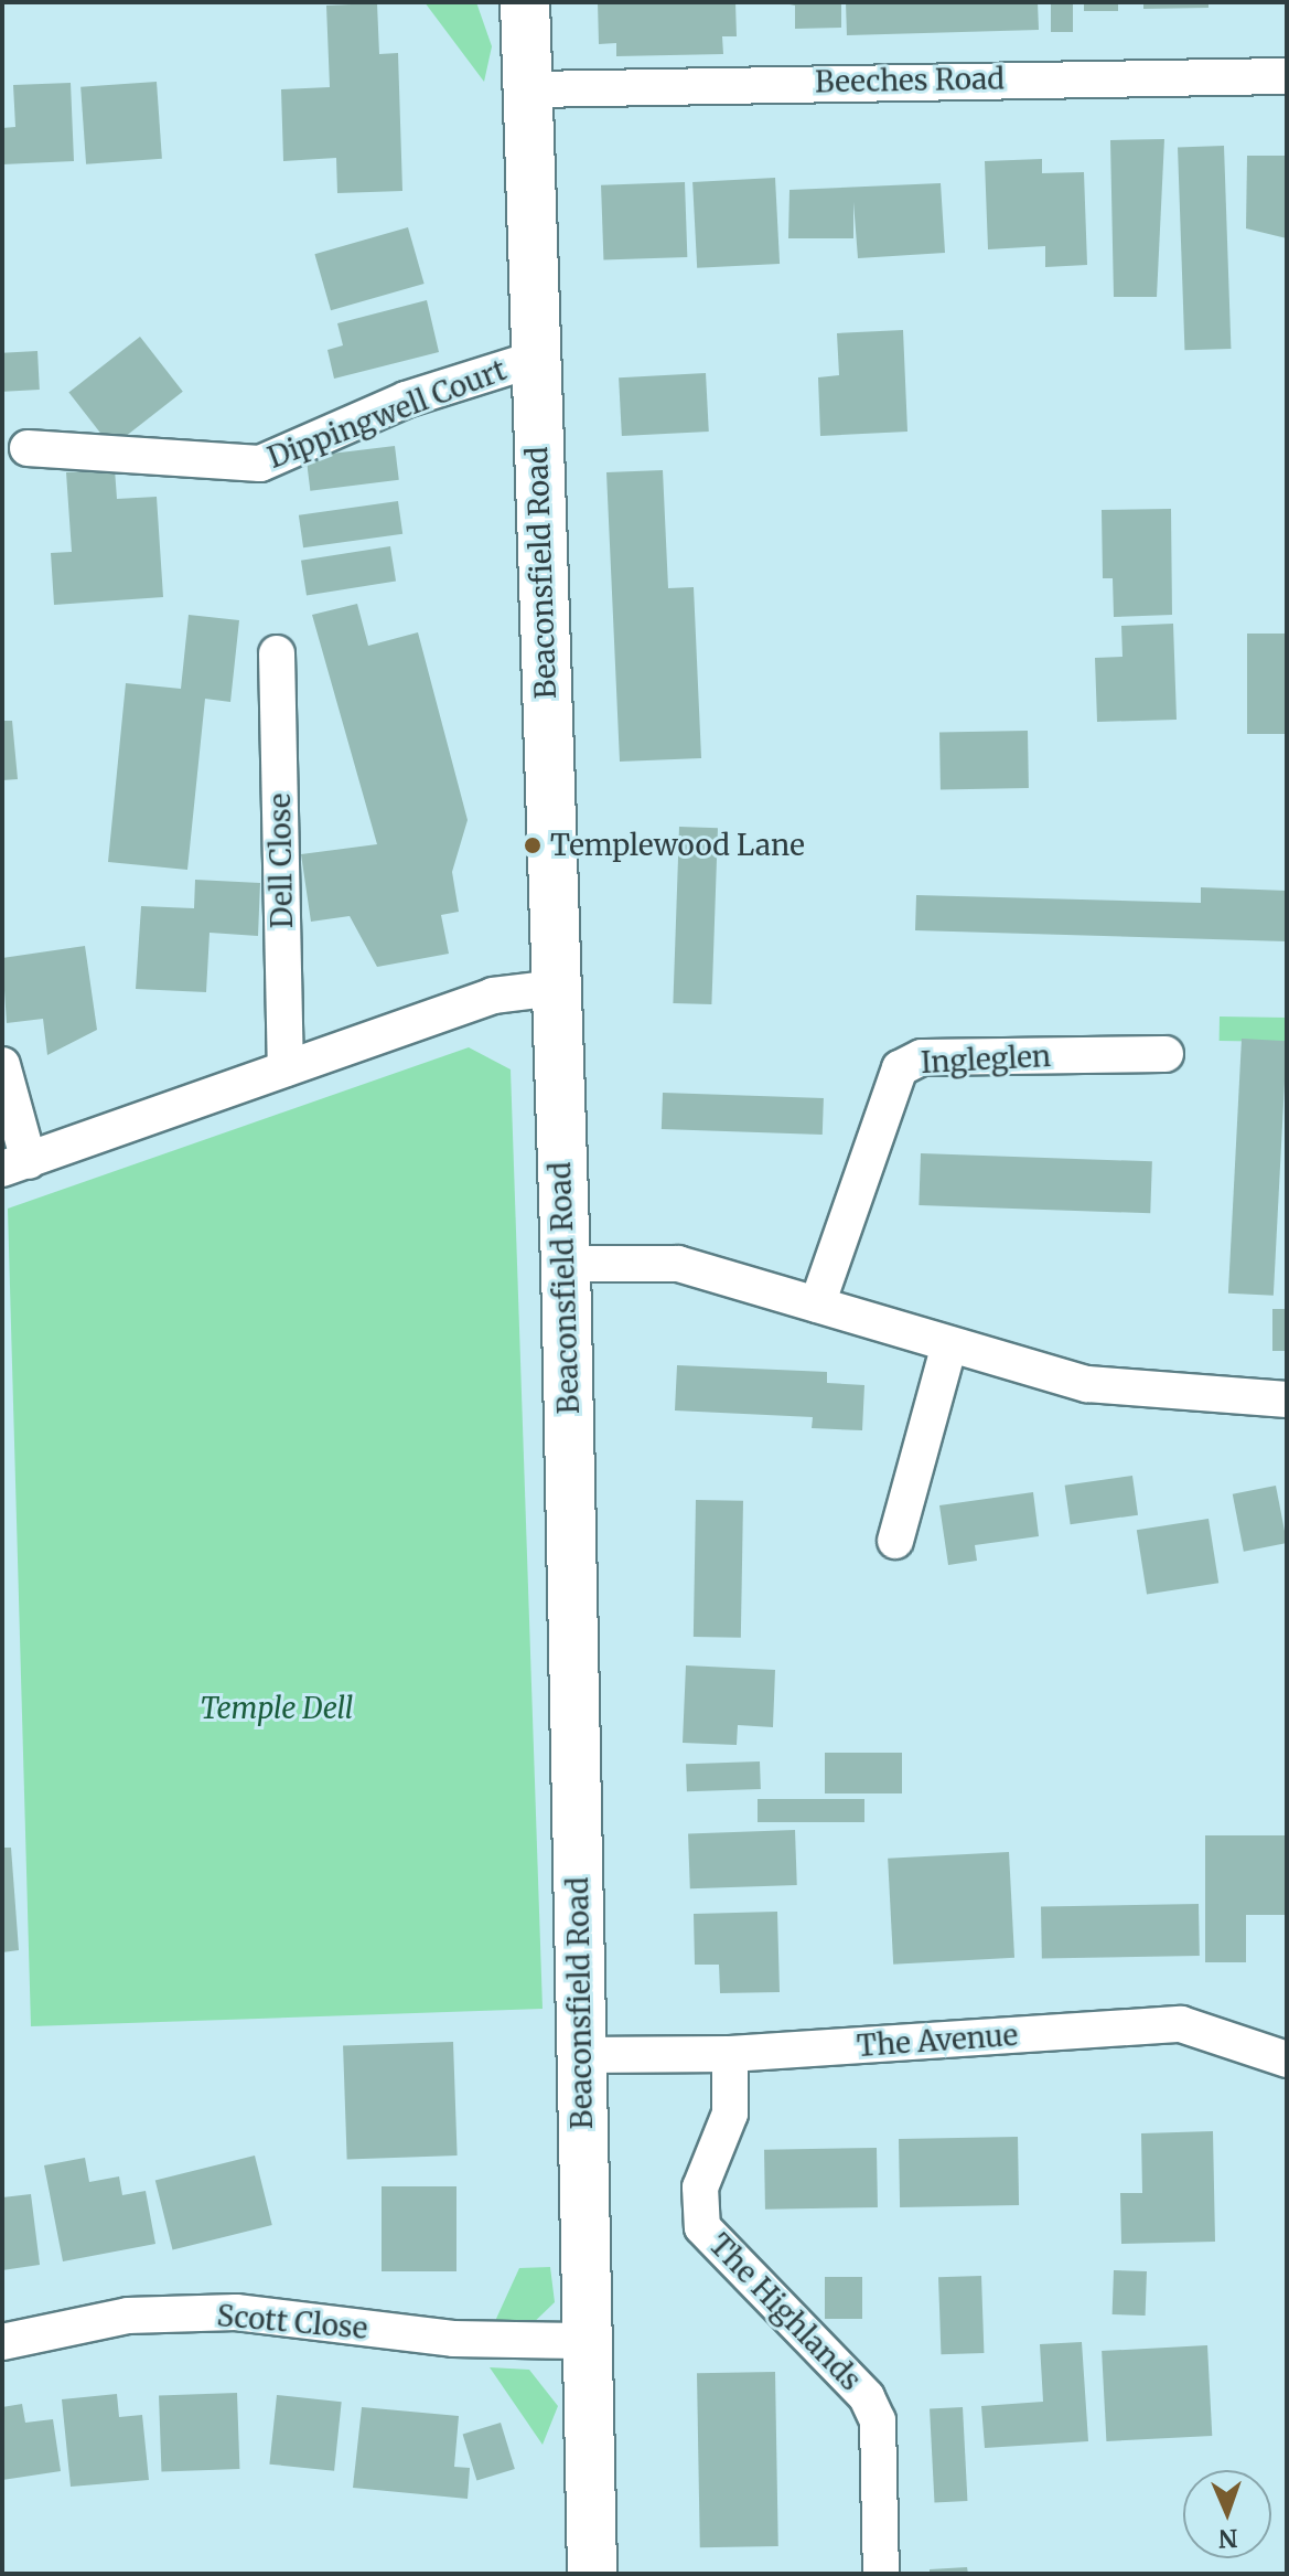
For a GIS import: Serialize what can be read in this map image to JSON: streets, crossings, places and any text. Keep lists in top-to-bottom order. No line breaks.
{"streets":{"main road":["Beaconsfield Road"],"street":["Beeches Road","Dippingwell Court","Dell Close","Ingleglen","The Avenue","The Highlands","Scott Close"]},"crossings":[["Beeches Road","Beaconsfield Road"],["Dippingwell Court","Beaconsfield Road"],["Beaconsfield Road","The Avenue"],["Beaconsfield Road","Scott Close"],["The Avenue","The Highlands"]],"parks":["Temple Dell"],"places":["Templewood Lane"],"north":"bottom"}
